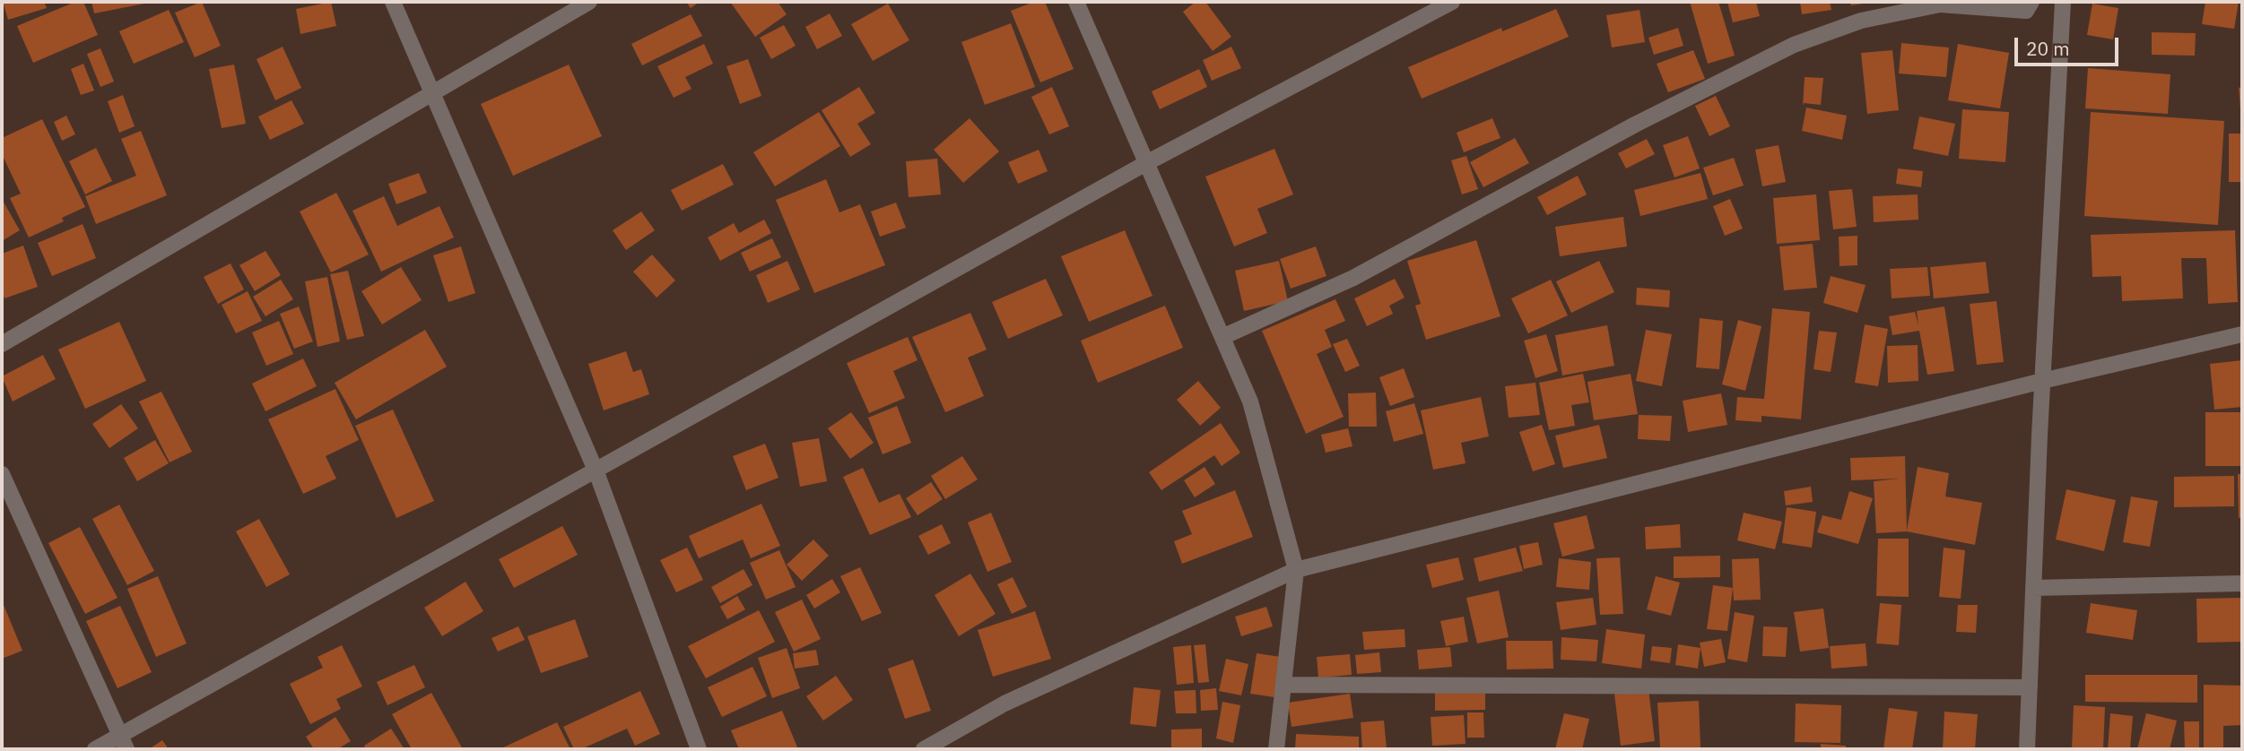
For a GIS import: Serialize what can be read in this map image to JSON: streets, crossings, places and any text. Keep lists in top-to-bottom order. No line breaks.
{"scale_bar":"20 m"}
